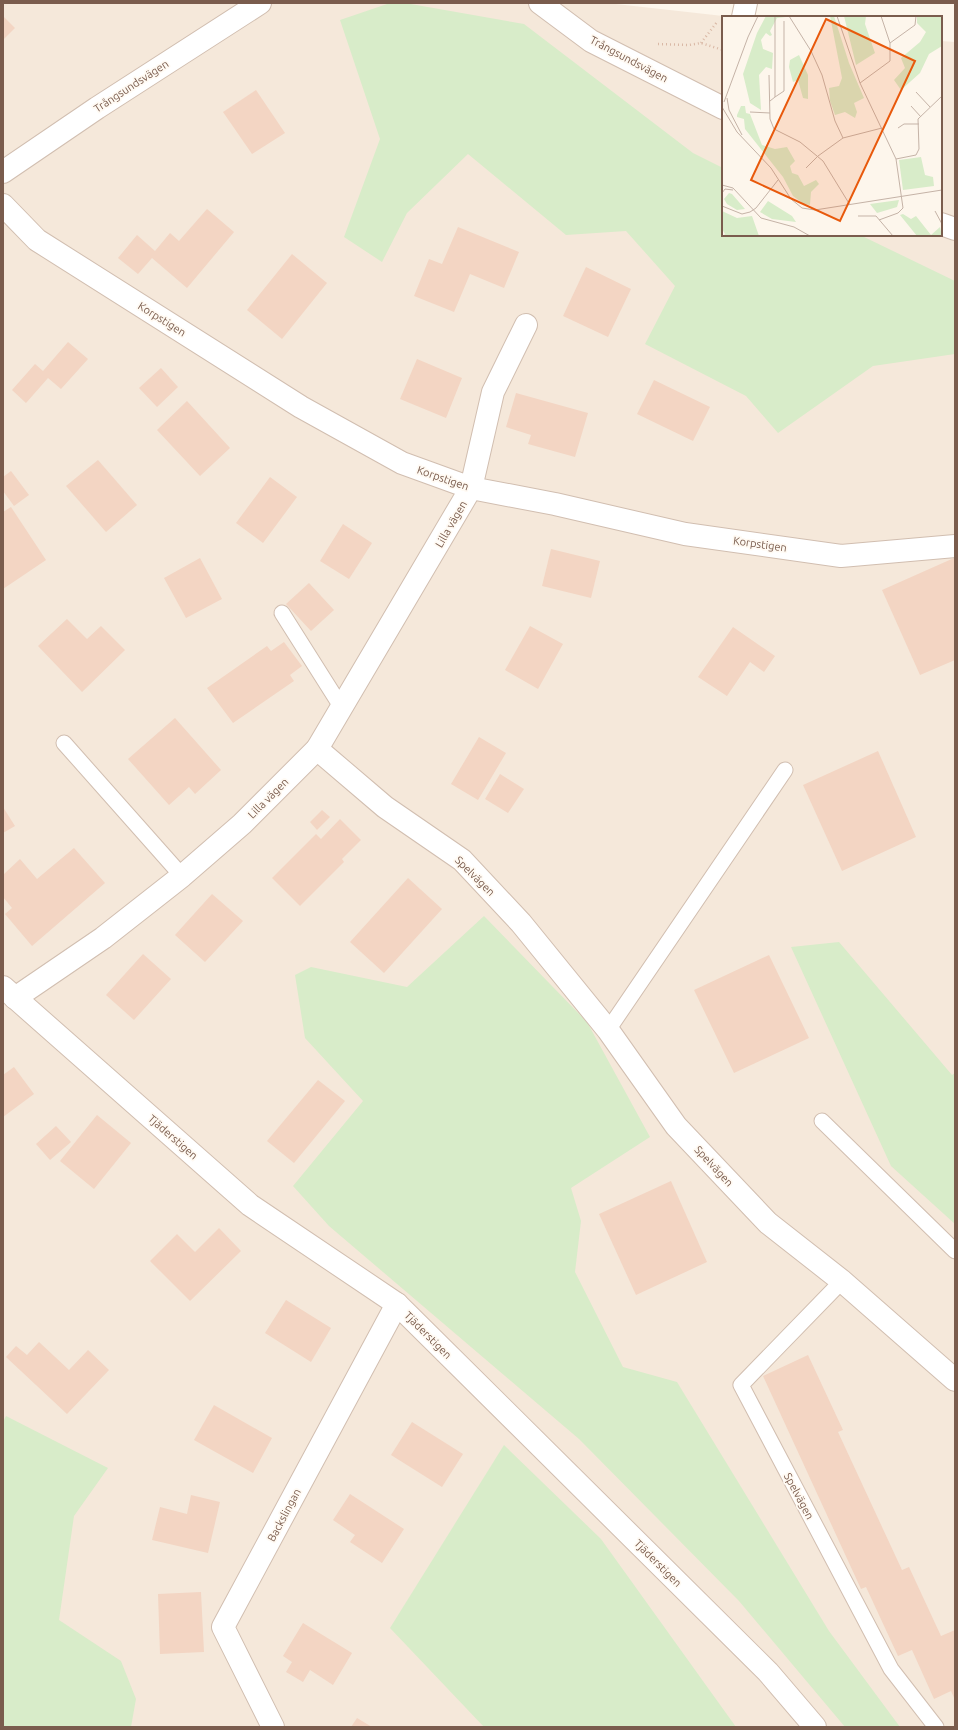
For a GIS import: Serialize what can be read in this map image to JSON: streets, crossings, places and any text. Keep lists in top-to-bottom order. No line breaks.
{"streets":{"street":["Trångsundsvägen","Korpstigen","Lilla vägen","Spelvägen","Tjäderstigen","Backslingan"]},"crossings":[["Korpstigen","Lilla vägen"],["Lilla vägen","Spelvägen"],["Lilla vägen","Tjäderstigen"],["Tjäderstigen","Backslingan"]]}
